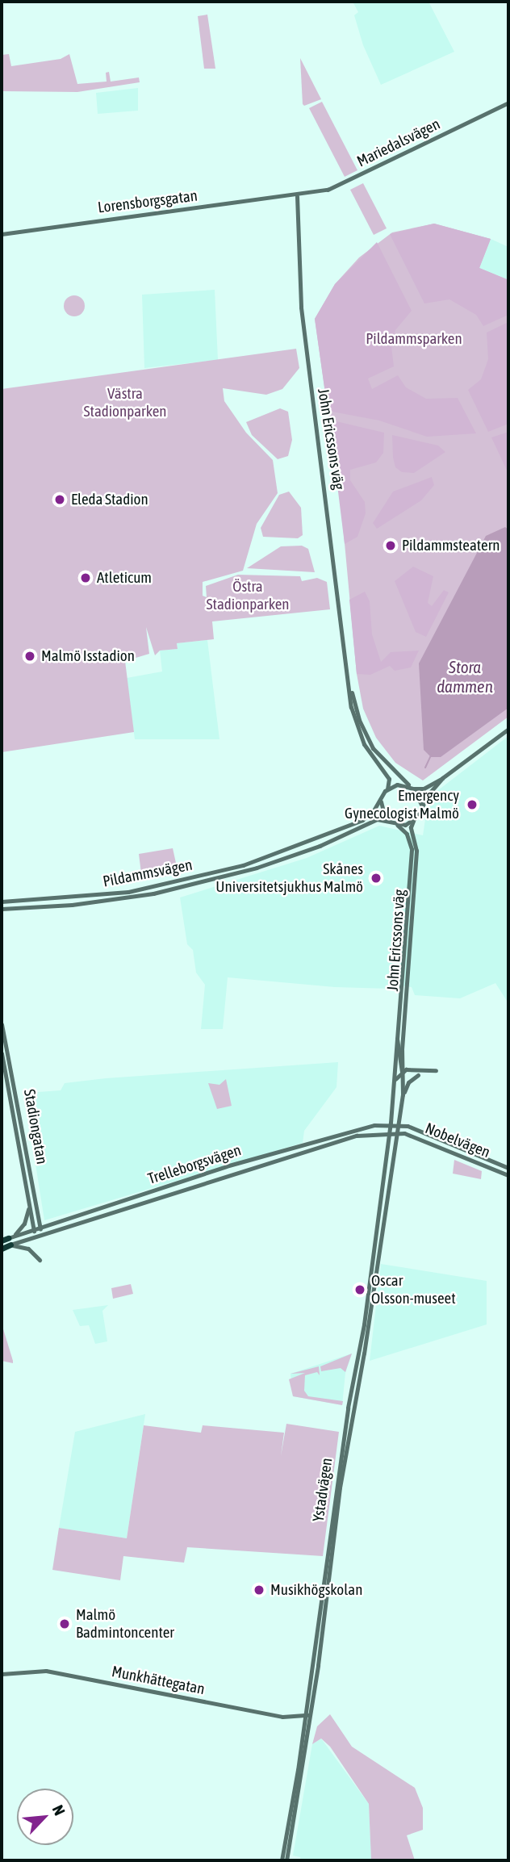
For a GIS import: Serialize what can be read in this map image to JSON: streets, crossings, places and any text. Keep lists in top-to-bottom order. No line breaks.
{"streets":{"highway":["Trelleborgsvägen"],"main road":["Mariedalsvägen","Lorensborgsgatan","John Ericssons väg","Pildammsvägen","Stadiongatan","Nobelvägen","Ystadvägen","Munkhättegatan"]},"crossings":[["Mariedalsvägen","Lorensborgsgatan"],["Mariedalsvägen","John Ericssons väg"],["Lorensborgsgatan","John Ericssons väg"],["John Ericssons väg","Pildammsvägen"],["John Ericssons väg","Ystadvägen"],["Stadiongatan","Trelleborgsvägen"],["Nobelvägen","Trelleborgsvägen"],["Nobelvägen","Ystadvägen"],["Trelleborgsvägen","Ystadvägen"],["Ystadvägen","Munkhättegatan"]],"water":["Stora dammen"],"parks":["Pildammsparken","Västra Stadionparken","Östra Stadionparken"],"places":["Eleda Stadion","Pildammsteatern","Atleticum","Malmö Isstadion","Emergency Gynecologist Malmö","Skånes Universitetsjukhus Malmö","Oscar Olsson-museet","Musikhögskolan","Malmö Badmintoncenter"],"north":"top right"}
